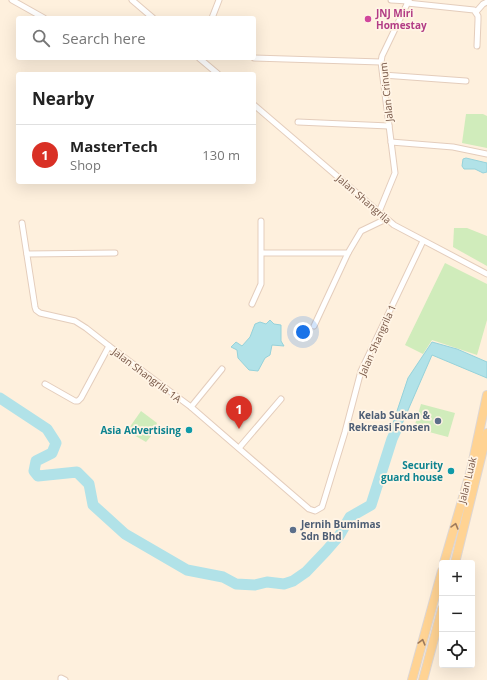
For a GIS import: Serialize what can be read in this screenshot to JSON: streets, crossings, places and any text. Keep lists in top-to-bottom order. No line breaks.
{"streets":{"main road":["Jalan Luak"],"street":["Jalan Crinum","Jalan Shangrila","Jalan Shangrila 1","Jalan Shangrila 1A"]},"crossings":[["Jalan Crinum","Jalan Shangrila"],["Jalan Shangrila","Jalan Shangrila 1"],["Jalan Shangrila 1","Jalan Shangrila 1A"]],"places":["JNJ Miri Homestay","Kelab Sukan & Rekreasi Fonsen","Asia Advertising","Security guard house","Jernih Bumimas Sdn Bhd"],"page":{"search":"Search here","heading":"Nearby","list":[{"mark":"1","name":"MasterTech","note":"Shop","value":"130 m"}],"pins":"1","map_buttons":["+","−"]}}
